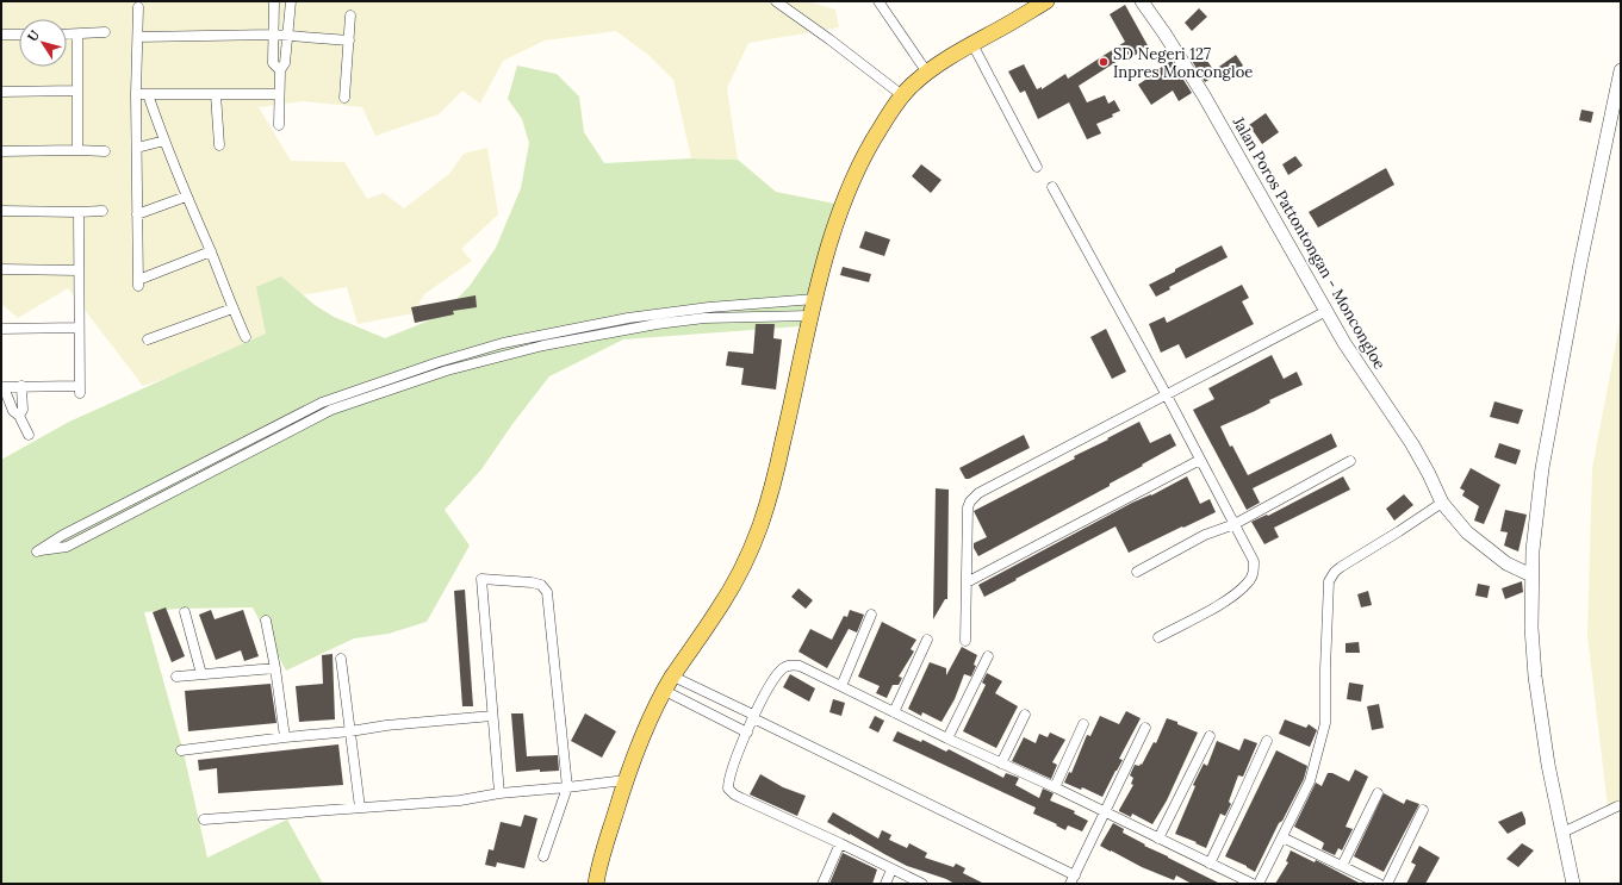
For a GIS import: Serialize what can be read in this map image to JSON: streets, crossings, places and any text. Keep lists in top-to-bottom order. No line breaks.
{"streets":{"street":["Jalan Poros Pattontongan - Moncongloe"]},"places":["SD Negeri 127 Inpres Moncongloe"],"north":"top left"}
